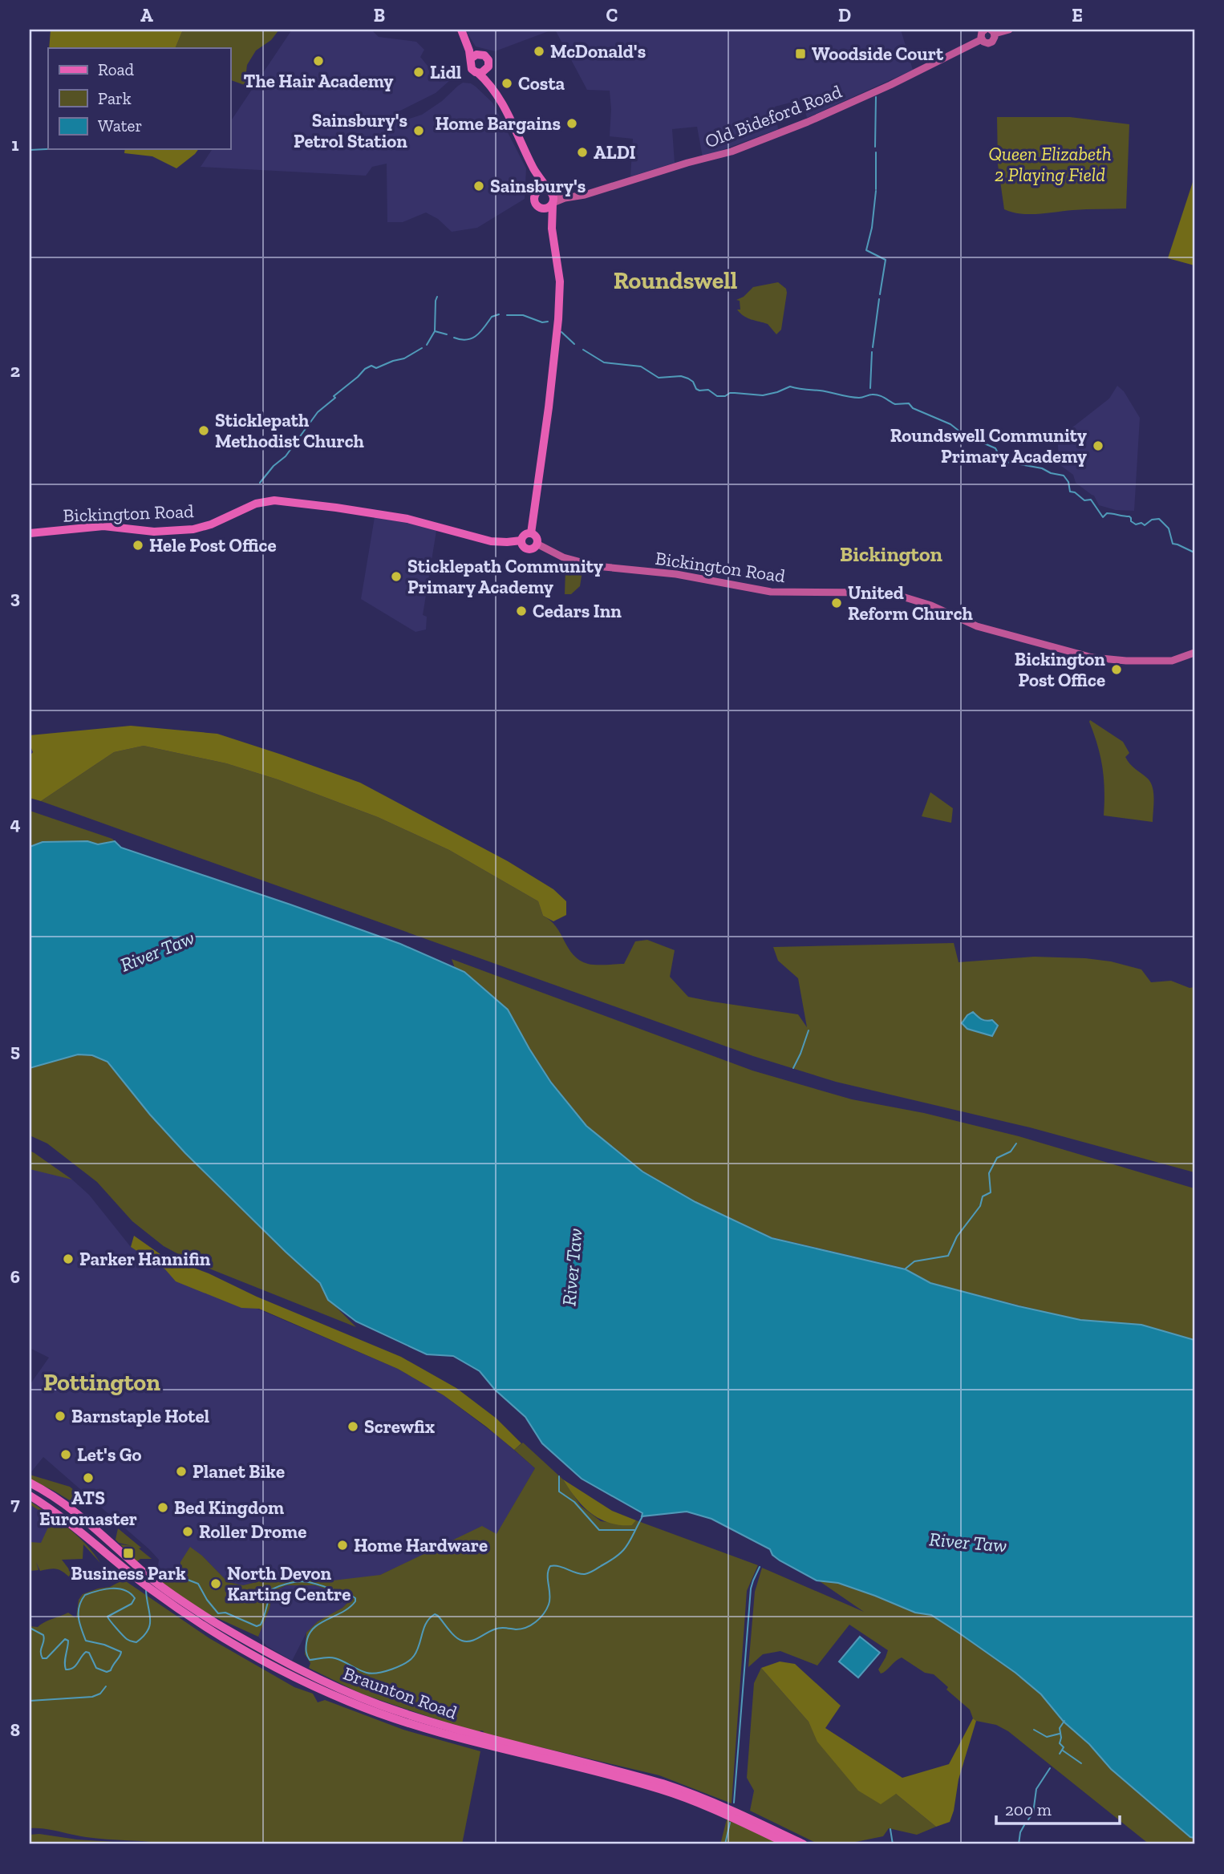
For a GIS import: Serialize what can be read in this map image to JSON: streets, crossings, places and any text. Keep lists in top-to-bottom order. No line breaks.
{"streets":{"main road":["Old Bideford Road","Bickington Road","Braunton Road"]},"districts":["Roundswell","Bickington","Pottington"],"water":["River Taw"],"parks":["Queen Elizabeth 2 Playing Field"],"places":{"other":["McDonald's","The Hair Academy","Lidl","Costa","Home Bargains","Sainsbury's Petrol Station","ALDI","Sainsbury's","Sticklepath Methodist Church","Roundswell Community Primary Academy","Hele Post Office","Sticklepath Community Primary Academy","United Reform Church","Cedars Inn","Bickington Post Office","Parker Hannifin","Barnstaple Hotel","Screwfix","Let's Go","Planet Bike","ATS Euromaster","Bed Kingdom","Roller Drome","Home Hardware","North Devon Karting Centre"],"transit":["Woodside Court","Business Park"]},"legend":["Road","Park","Water"],"scale_bar":"200 m","grid":{"columns":["A","B","C","D","E"],"rows":["1","2","3","4","5","6","7","8"]}}
